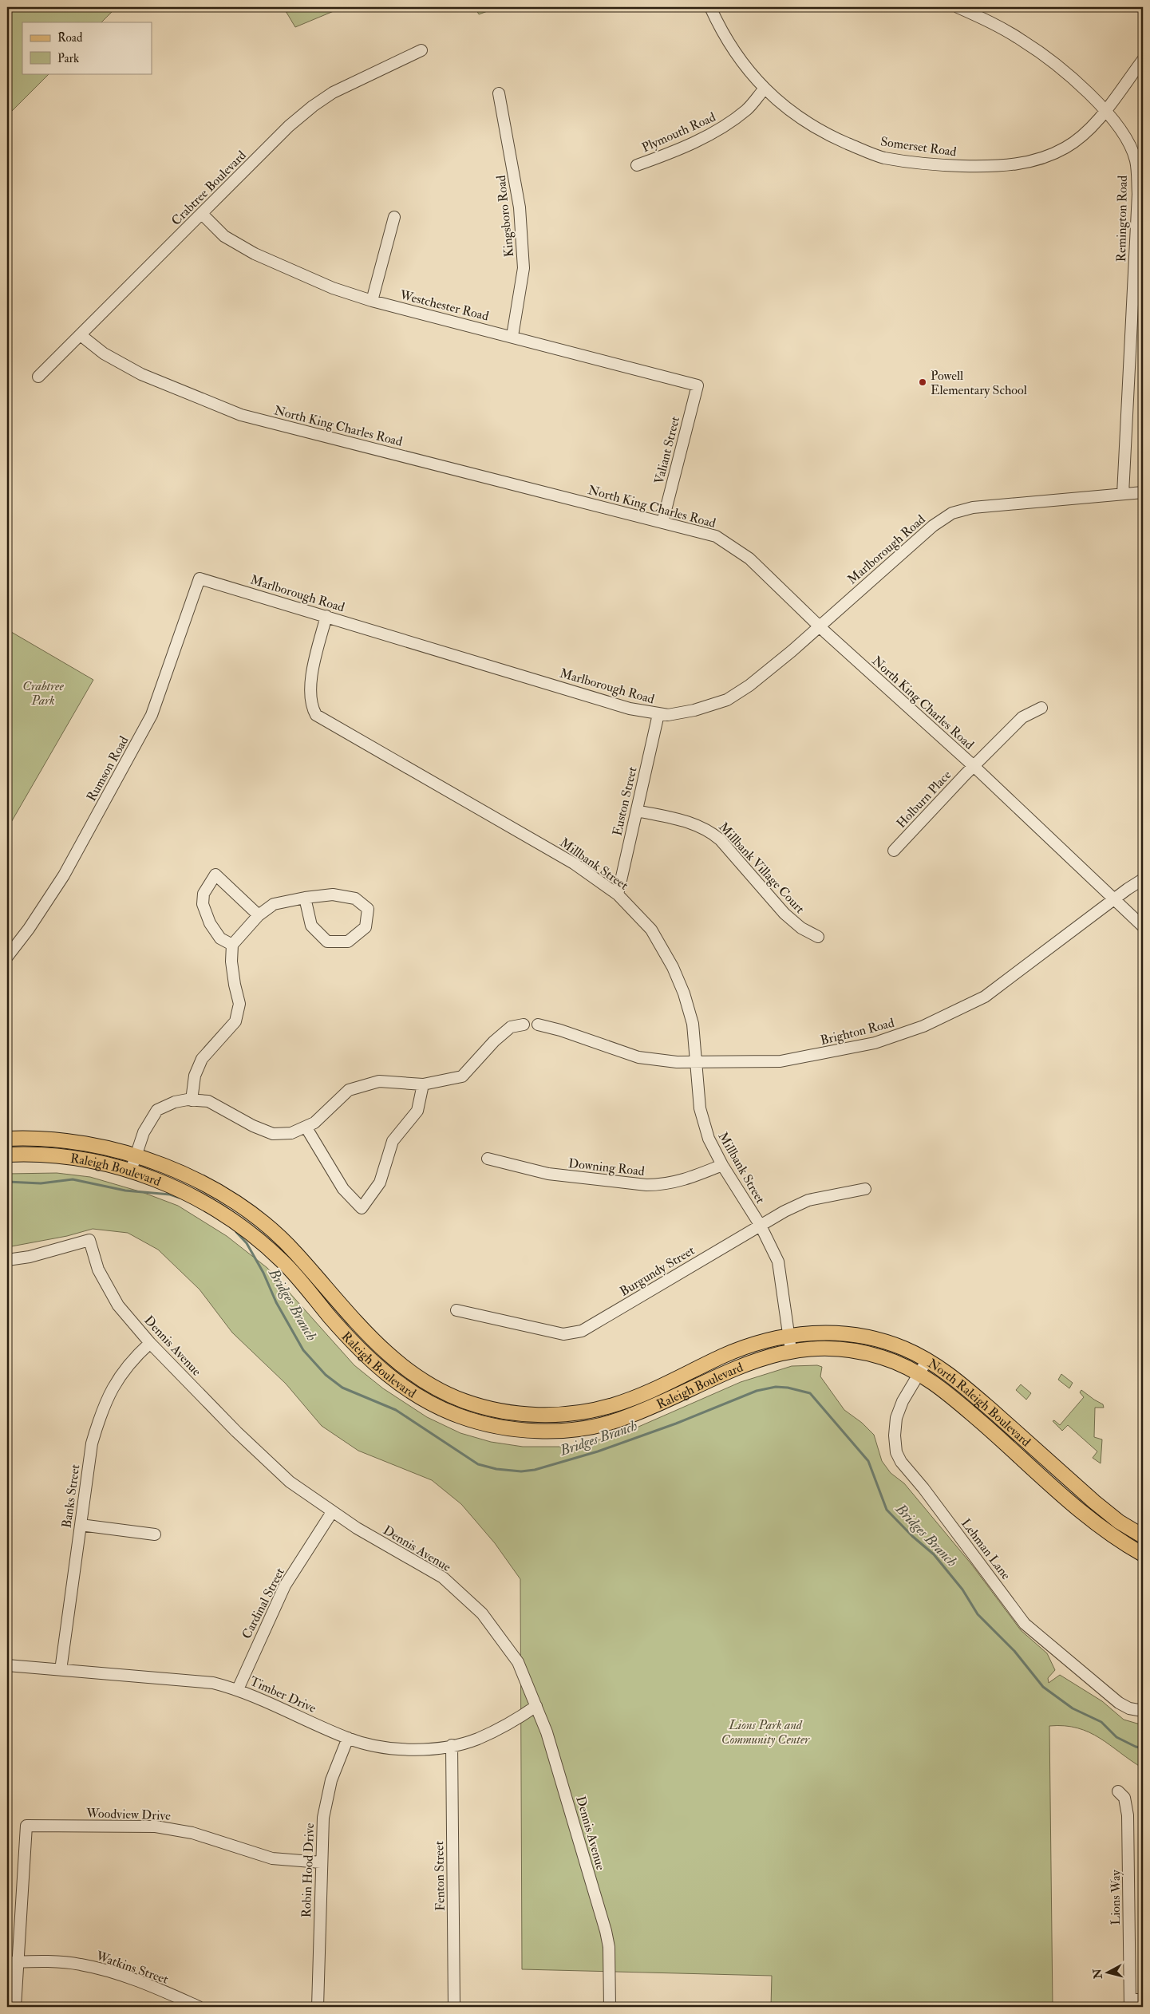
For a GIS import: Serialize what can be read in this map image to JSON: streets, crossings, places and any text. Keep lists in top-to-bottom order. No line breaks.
{"streets":{"main road":["Raleigh Boulevard","North Raleigh Boulevard"],"street":["Plymouth Road","Somerset Road","Crabtree Boulevard","Kingsboro Road","Remington Road","Westchester Road","North King Charles Road","Valiant Street","Marlborough Road","Rumson Road","Holburn Place","Euston Street","Millbank Street","Millbank Village Court","Brighton Road","Downing Road","Burgundy Street","Dennis Avenue","Banks Street","Lehman Lane","Cardinal Street","Timber Drive","Woodview Drive","Robin Hood Drive","Fenton Street","Lions Way","Watkins Street"]},"crossings":[["Plymouth Road","Somerset Road"],["Somerset Road","Remington Road"],["Crabtree Boulevard","Westchester Road"],["Crabtree Boulevard","North King Charles Road"],["Kingsboro Road","Westchester Road"],["Remington Road","Marlborough Road"],["Westchester Road","Valiant Street"],["North King Charles Road","Valiant Street"],["North King Charles Road","Marlborough Road"],["North King Charles Road","Holburn Place"],["North King Charles Road","Brighton Road"],["Marlborough Road","Rumson Road"],["Marlborough Road","Euston Street"],["Marlborough Road","Millbank Street"],["Euston Street","Millbank Street"],["Euston Street","Millbank Village Court"],["Millbank Street","Brighton Road"],["Millbank Street","Downing Road"],["Millbank Street","Raleigh Boulevard"],["Millbank Street","Burgundy Street"],["Millbank Street","North Raleigh Boulevard"],["Raleigh Boulevard","North Raleigh Boulevard"],["Dennis Avenue","Banks Street"],["Dennis Avenue","Cardinal Street"],["Dennis Avenue","Timber Drive"],["North Raleigh Boulevard","Lehman Lane"],["Banks Street","Timber Drive"],["Cardinal Street","Timber Drive"],["Timber Drive","Robin Hood Drive"],["Timber Drive","Fenton Street"],["Woodview Drive","Robin Hood Drive"],["Woodview Drive","Watkins Street"]],"water":["Bridges Branch"],"parks":["Crabtree Park","Lions Park and Community Center"],"places":["Powell Elementary School"],"legend":["Road","Park"],"north":"left"}
